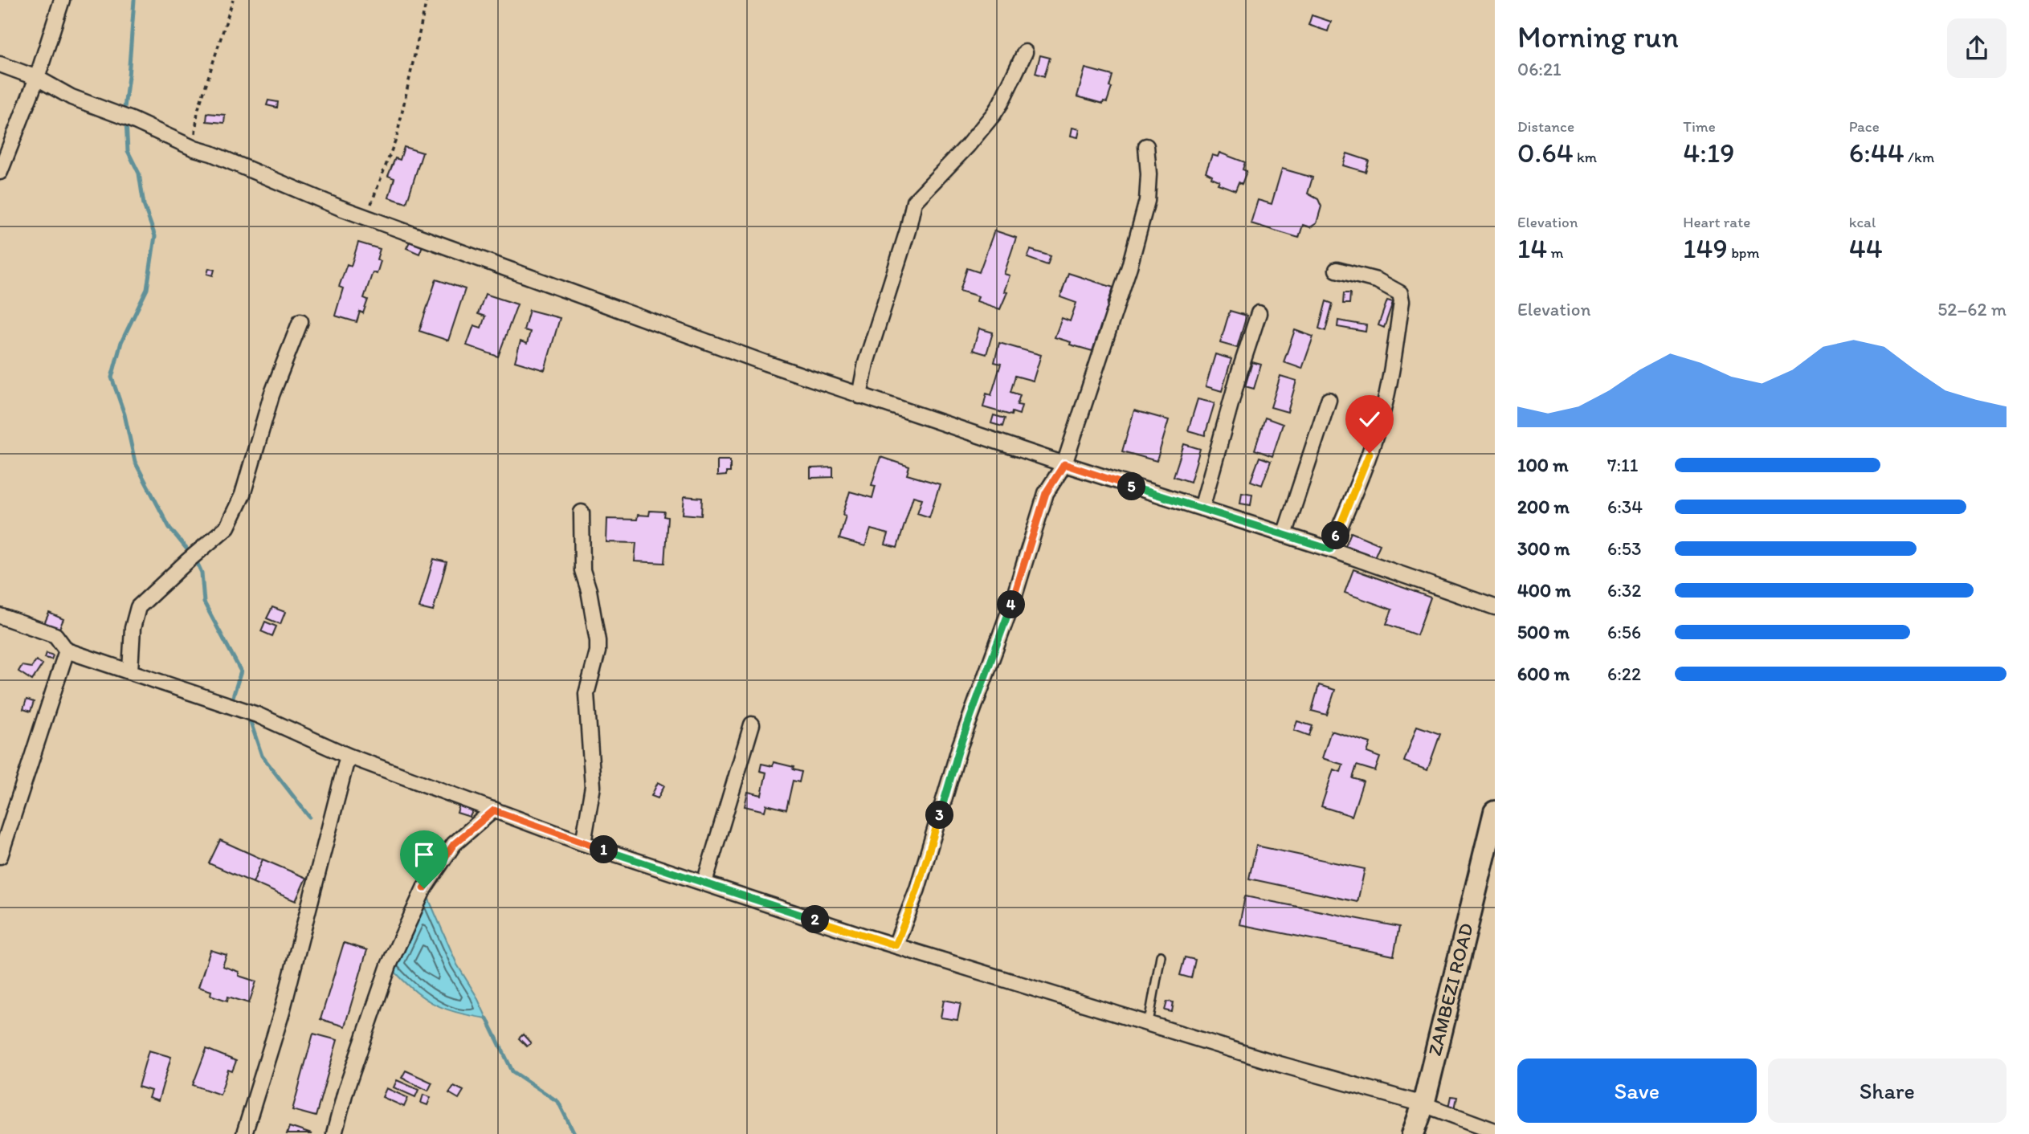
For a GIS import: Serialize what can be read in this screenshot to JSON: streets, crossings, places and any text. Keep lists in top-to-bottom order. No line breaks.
{"streets":{"main road":["ZAMBEZI ROAD"]},"page":{"heading":["Morning run","06:21"],"stats":[["Distance","0.64 km"],["Time","4:19"],["Pace","6:44 /km"],["Elevation","14 m"],["Heart rate","149 bpm"],["kcal","44"]],"chart":["Elevation","52–62 m"],"list":[{"name":"100 m","note":"7:11"},{"name":"200 m","note":"6:34"},{"name":"300 m","note":"6:53"},{"name":"400 m","note":"6:32"},{"name":"500 m","note":"6:56"},{"name":"600 m","note":"6:22"}],"pins":["5","6","4","3","1","2"],"buttons":["Save","Share"]}}
